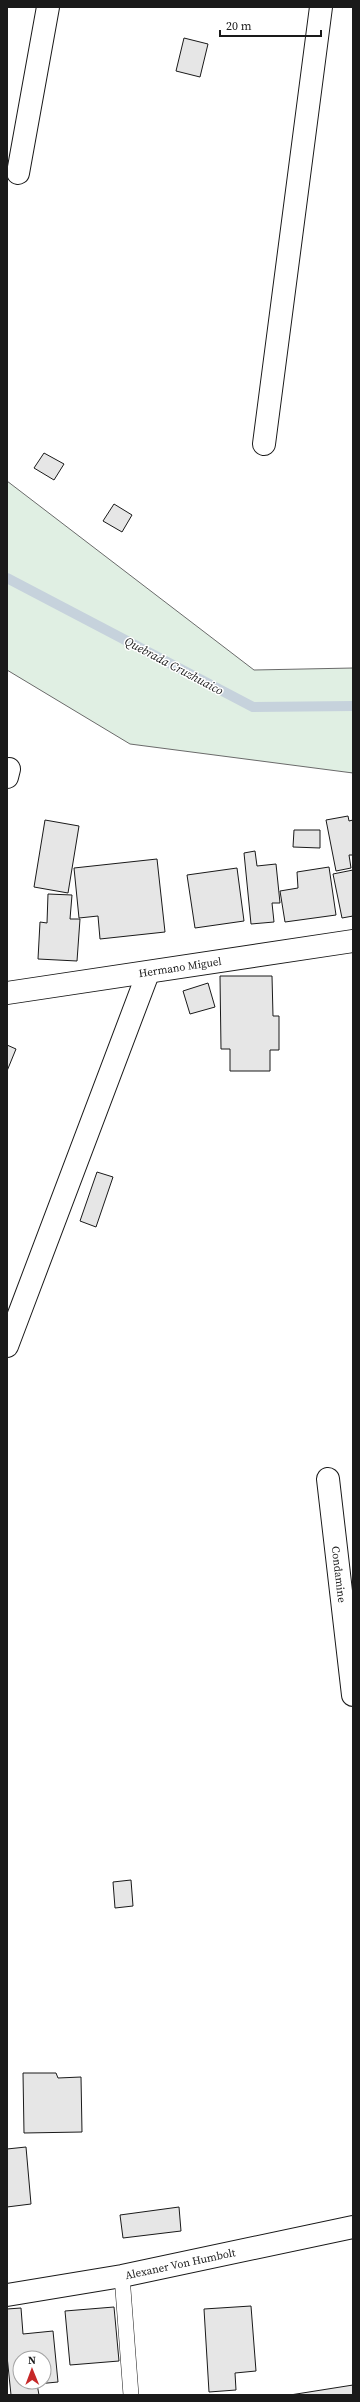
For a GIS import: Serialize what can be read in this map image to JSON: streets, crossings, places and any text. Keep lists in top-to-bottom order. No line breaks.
{"streets":{"street":["Hermano Miguel","Condamine","Alexaner Von Humbolt"]},"water":["Quebrada Cruzhuaico"],"scale_bar":"20 m","north":"top"}
